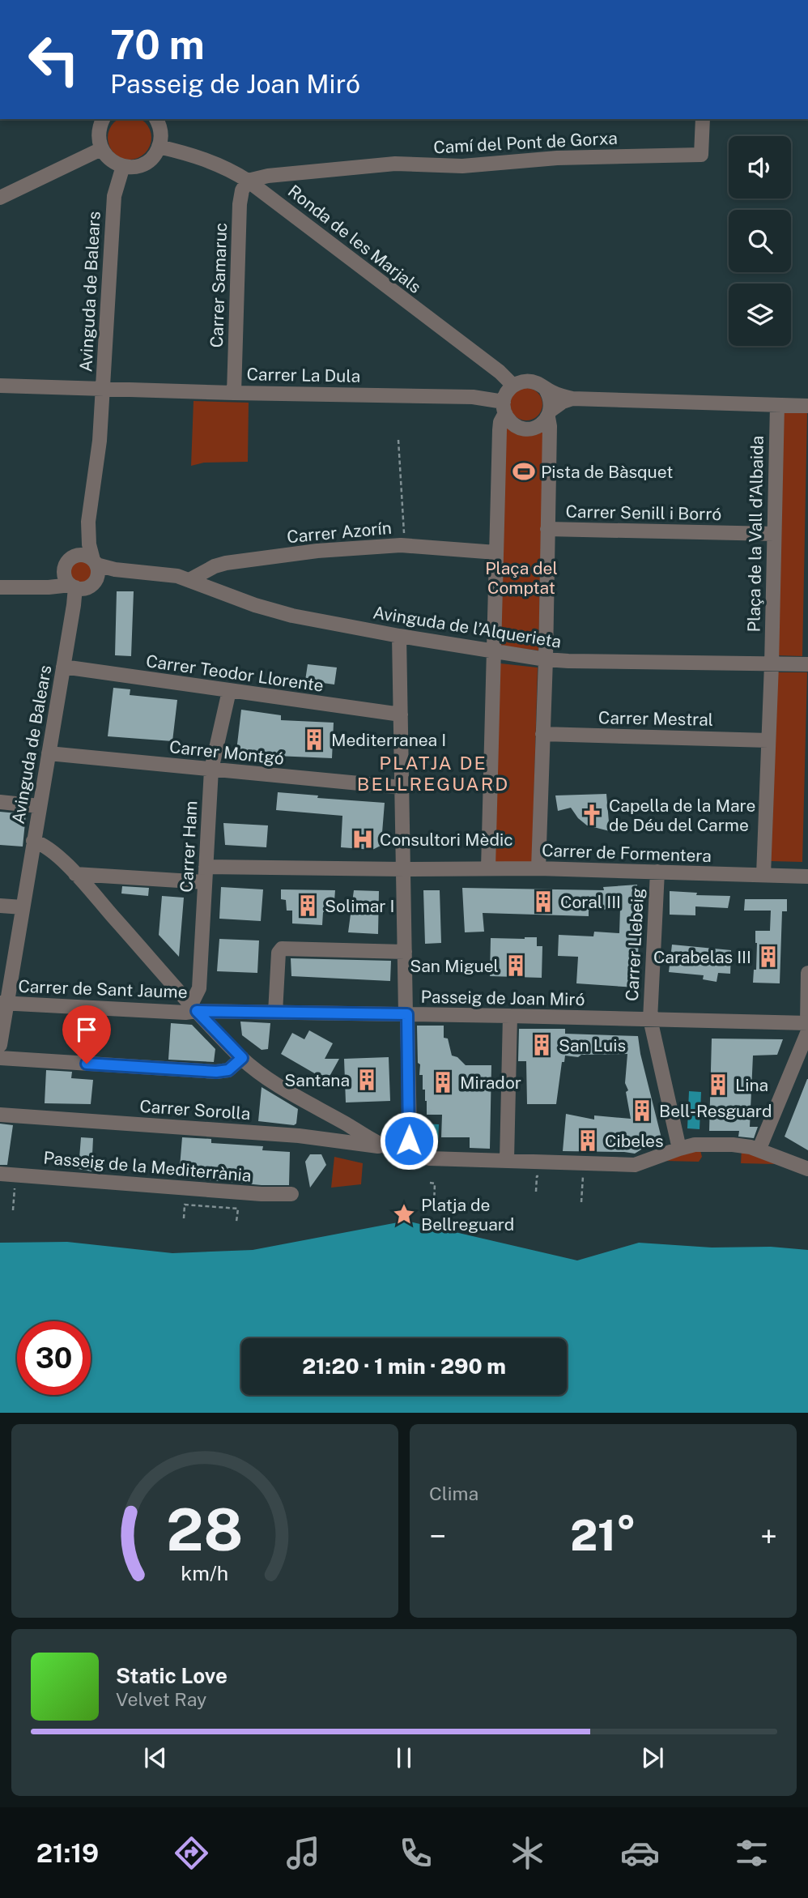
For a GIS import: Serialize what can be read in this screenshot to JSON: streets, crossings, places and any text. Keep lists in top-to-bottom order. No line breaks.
{"streets":{"street":["Camí del Pont de Gorxa","Ronda de les Marjals","Carrer Samaruc","Avinguda de Balears","Carrer La Dula","Carrer Senill i Borró","Carrer Azorín","Plaça de la Vall d’Albaida","Avinguda de l’Alquerieta","Carrer Teodor Llorente","Carrer Mestral","Carrer Montgó","Carrer Ham","Carrer de Formentera","Carrer Llebeig","Carrer de Sant Jaume","Passeig de Joan Miró","Carrer Sorolla","Passeig de la Mediterrània"]},"crossings":[["Camí del Pont de Gorxa","Ronda de les Marjals"],["Camí del Pont de Gorxa","Carrer Samaruc"],["Ronda de les Marjals","Carrer Samaruc"],["Ronda de les Marjals","Carrer La Dula"],["Carrer Samaruc","Carrer La Dula"],["Avinguda de Balears","Carrer La Dula"],["Avinguda de Balears","Carrer Teodor Llorente"],["Avinguda de Balears","Carrer Montgó"],["Avinguda de Balears","Carrer de Sant Jaume"],["Carrer Senill i Borró","Plaça de la Vall d’Albaida"],["Carrer Azorín","Avinguda de l’Alquerieta"],["Plaça de la Vall d’Albaida","Avinguda de l’Alquerieta"],["Plaça de la Vall d’Albaida","Carrer Mestral"],["Plaça de la Vall d’Albaida","Carrer de Formentera"],["Carrer Teodor Llorente","Carrer Ham"],["Carrer Montgó","Carrer Ham"],["Carrer Ham","Carrer de Formentera"],["Carrer Ham","Carrer de Sant Jaume"],["Carrer Ham","Passeig de Joan Miró"],["Carrer de Formentera","Carrer Llebeig"],["Carrer Llebeig","Passeig de Joan Miró"],["Carrer de Sant Jaume","Passeig de Joan Miró"],["Passeig de Joan Miró","Carrer Sorolla"]],"districts":["PLATJA DE BELLREGUARD"],"parks":["Plaça del Comptat"],"places":{"sports":["Pista de Bàsquet"],"building":["Mediterranea I","Coral III","Solimar I","Carabelas III","San Miguel","San Luis","Santana","Mirador","Lina","Bell-Resguard","Cibeles"],"church":["Capella de la Mare de Déu del Carme"],"hospital":["Consultori Mèdic"],"place":["Platja de Bellreguard"]},"page":{"turn":["70 m","Passeig de Joan Miró"],"limit":"30","trip":"21:20 · 1 min · 290 m","tile":"Clima","heat":["−","21°","+"],"song":["Static Love","Velvet Ray"],"tabs":"21:19","gauge":["28","km/h"]}}
